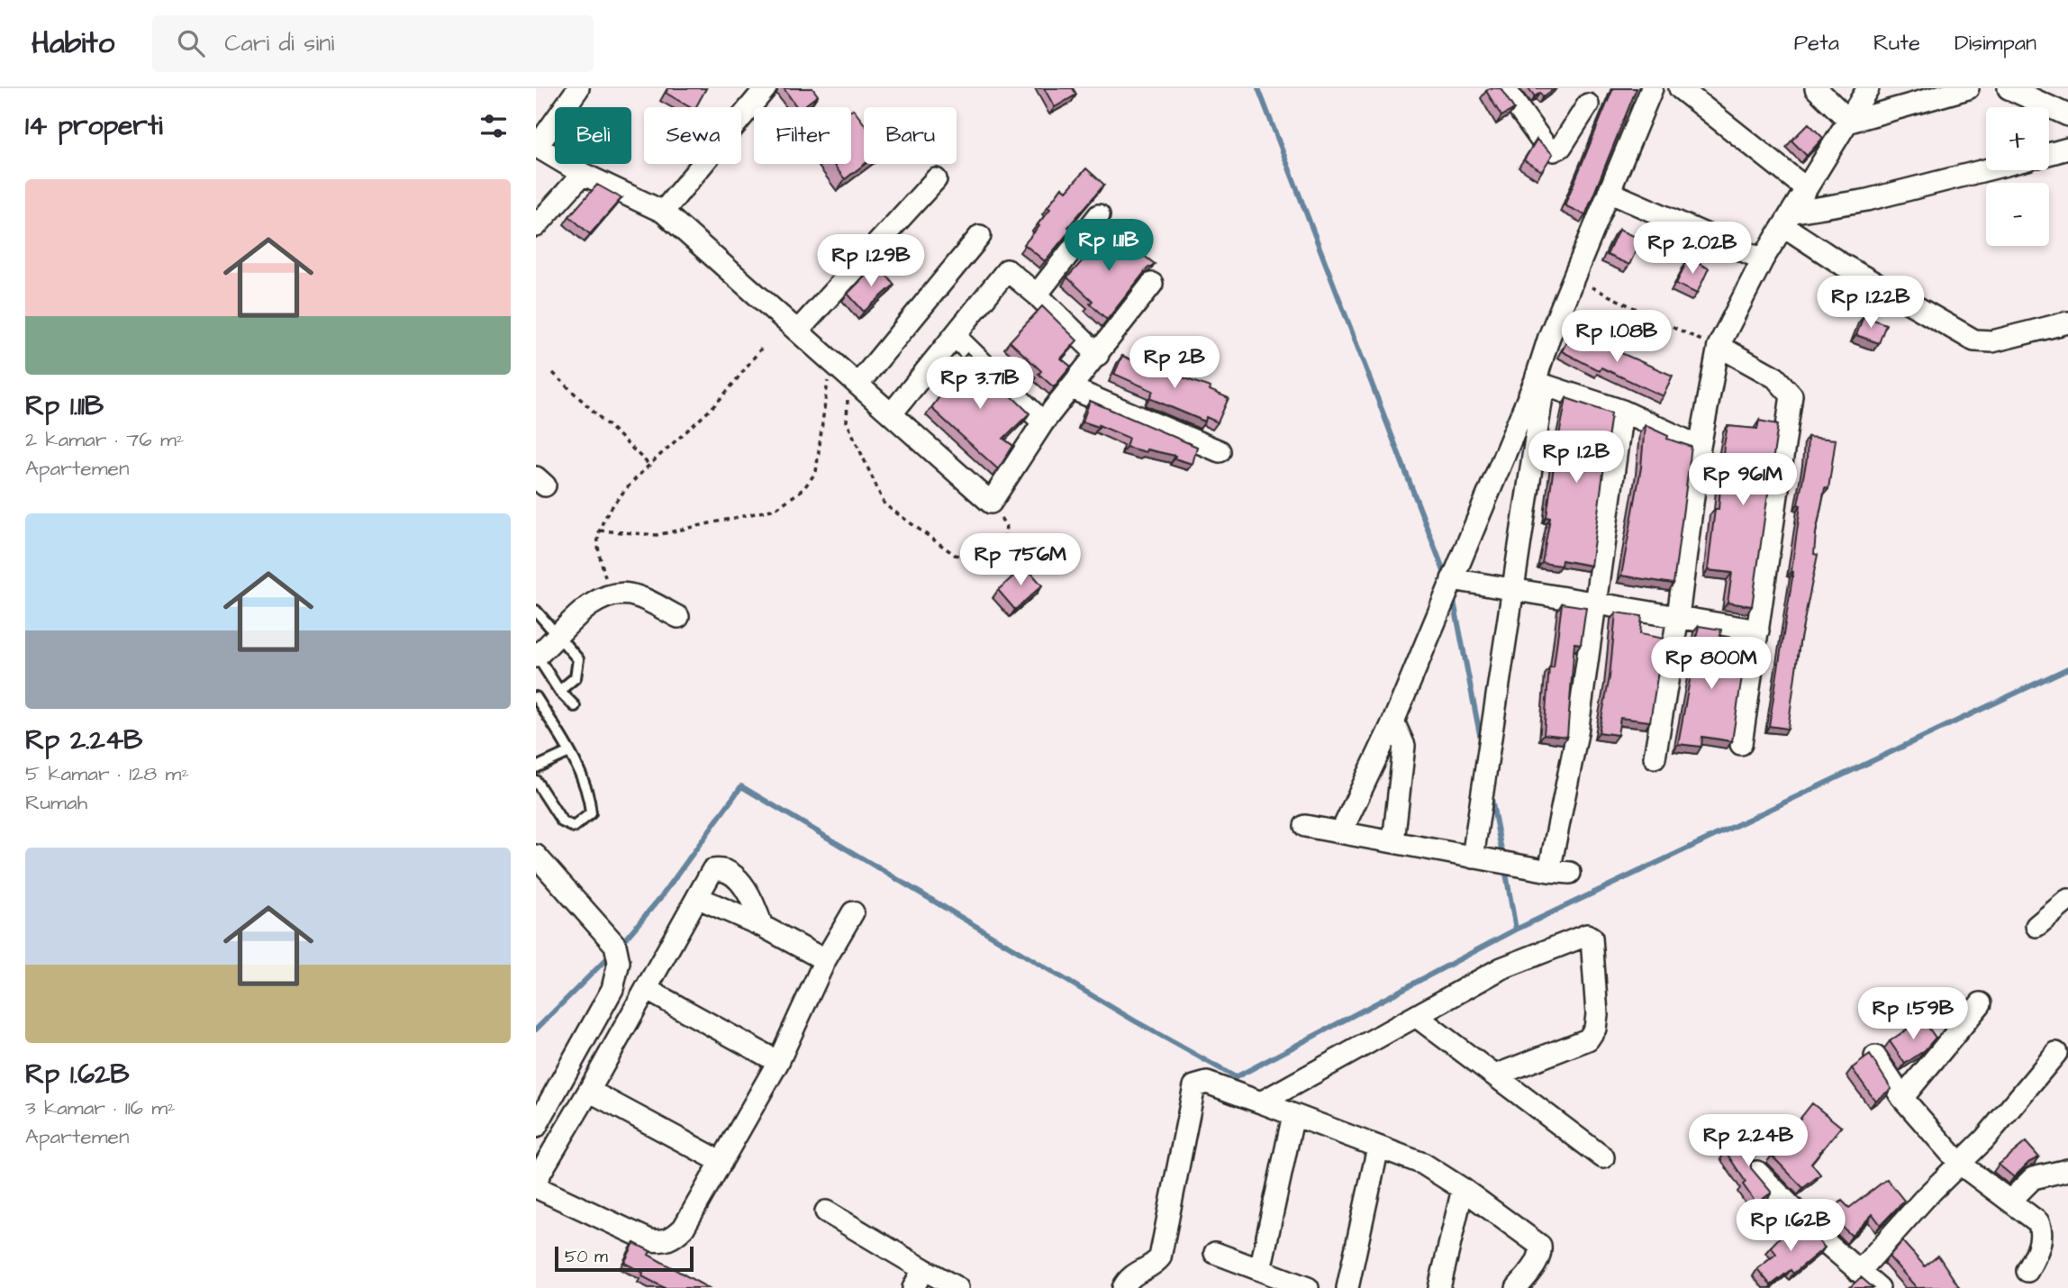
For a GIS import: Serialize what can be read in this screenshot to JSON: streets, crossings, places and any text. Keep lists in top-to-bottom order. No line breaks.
{"scale_bar":"50 m","page":{"header":"Habito","search":"Cari di sini","nav":["Peta","Rute","Disimpan"],"heading":"14 properti","map_buttons":["+","−"],"chip":["Beli","Sewa","Filter","Baru"],"list":[{"name":"Rp 1.11B","note":"2 kamar · 76 m² · Apartemen"},{"name":"Rp 2.24B","note":"5 kamar · 128 m² · Rumah"},{"name":"Rp 1.62B","note":"3 kamar · 116 m² · Apartemen"}],"price":["Rp 1.11B","Rp 2.02B","Rp 1.29B","Rp 1.22B","Rp 1.08B","Rp 2B","Rp 3.71B","Rp 1.2B","Rp 961M","Rp 756M","Rp 800M","Rp 1.59B","Rp 2.24B","Rp 1.62B"],"scale":"50 m"}}
